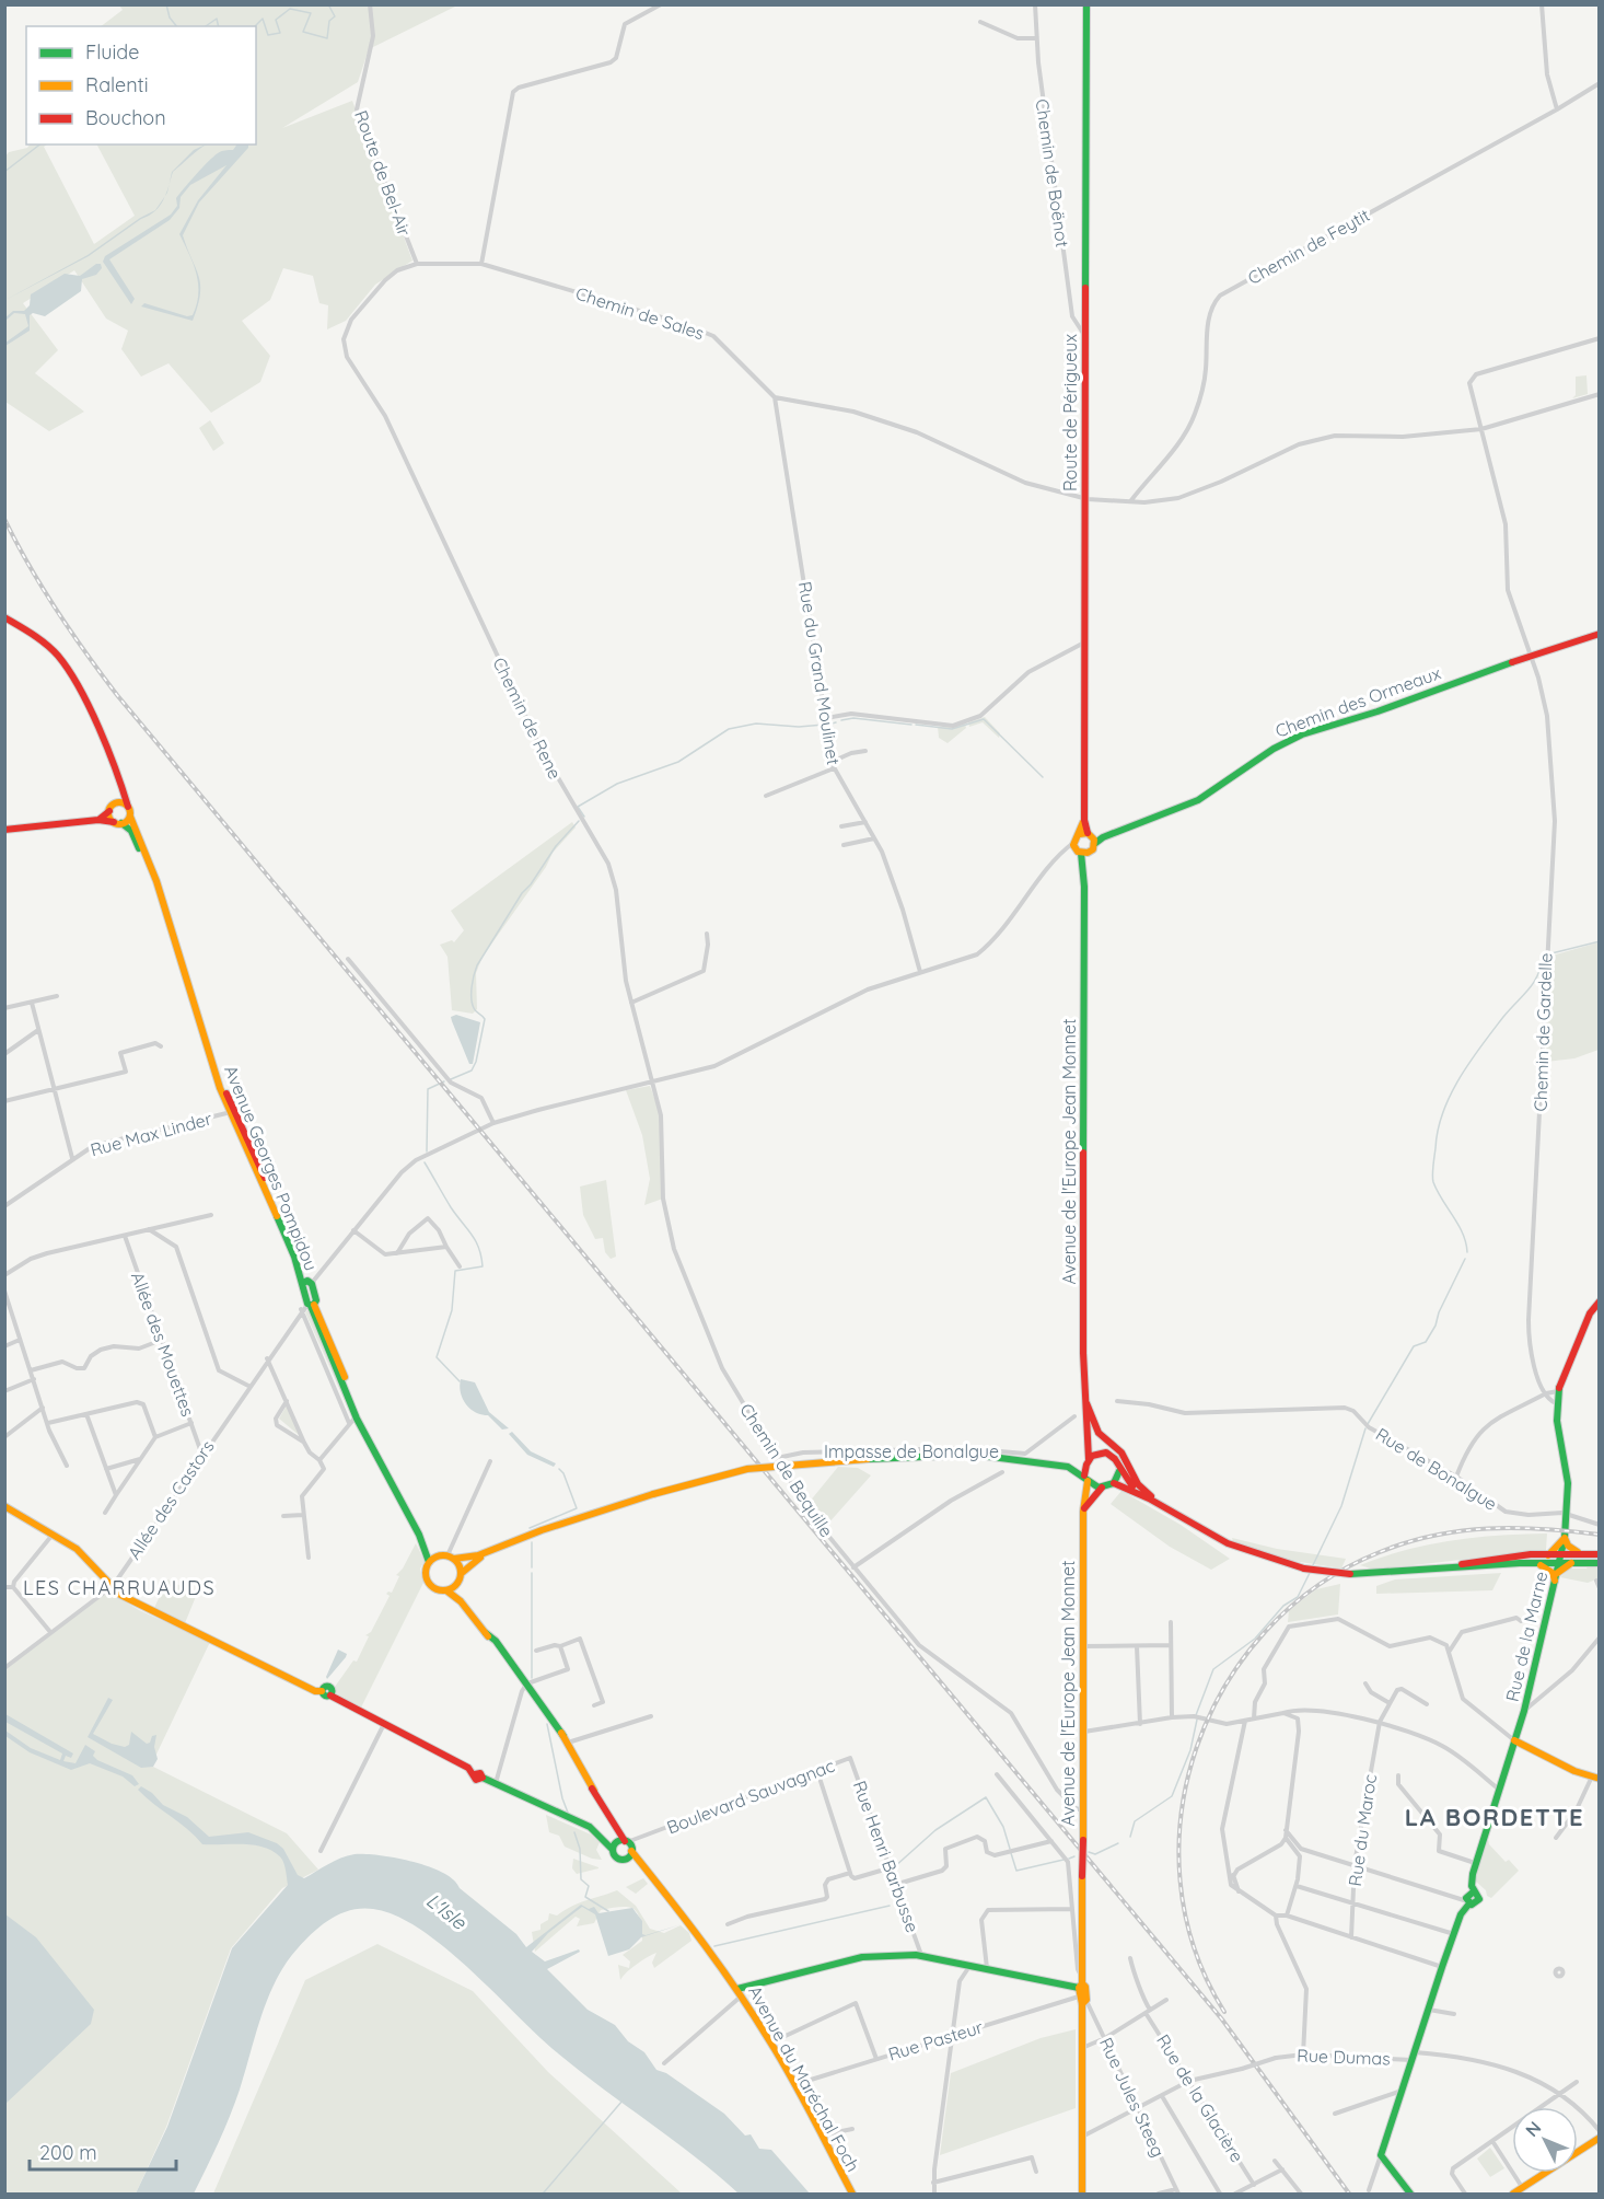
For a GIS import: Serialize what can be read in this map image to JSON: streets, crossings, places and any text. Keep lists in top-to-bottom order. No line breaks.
{"streets":{"main road":["Route de Périgueux","Chemin des Ormeaux","Avenue de l'Europe Jean Monnet","Avenue Georges Pompidou","Rue de la Marne","Avenue du Maréchal Foch"],"street":["Route de Bel-Air","Chemin de Boënot","Chemin de Feytit","Chemin de Sales","Rue du Grand Moulinet","Chemin de Rene","Chemin de Gardelle","Rue Max Linder","Allée des Mouettes","Impasse de Bonalgue","Rue de Bonalgue","Chemin de Bequille","Allée des Castors","Boulevard Sauvagnac","Rue du Maroc","Rue Henri Barbusse","Rue Pasteur","Rue Dumas","Rue Jules Steeg","Rue de la Glacière"]},"crossings":[["Route de Bel-Air","Chemin de Sales"],["Chemin de Boënot","Route de Périgueux"],["Chemin de Sales","Rue du Grand Moulinet"],["Chemin de Sales","Chemin de Rene"],["Route de Périgueux","Chemin des Ormeaux"],["Chemin des Ormeaux","Chemin de Gardelle"],["Chemin de Rene","Chemin de Bequille"],["Chemin de Gardelle","Rue de la Marne"],["Rue Max Linder","Avenue Georges Pompidou"],["Avenue de l'Europe Jean Monnet","Chemin de Bequille"],["Avenue de l'Europe Jean Monnet","Rue Pasteur"],["Avenue de l'Europe Jean Monnet","Rue Dumas"],["Avenue de l'Europe Jean Monnet","Rue Jules Steeg"],["Avenue Georges Pompidou","Allée des Castors"],["Allée des Mouettes","Allée des Castors"],["Impasse de Bonalgue","Chemin de Bequille"],["Rue de Bonalgue","Rue de la Marne"],["Boulevard Sauvagnac","Rue Henri Barbusse"],["Boulevard Sauvagnac","Avenue du Maréchal Foch"],["Rue Pasteur","Avenue du Maréchal Foch"],["Rue Pasteur","Rue Jules Steeg"],["Rue Dumas","Rue Jules Steeg"],["Rue Dumas","Rue de la Glacière"]],"districts":["LES CHARRUAUDS","LA BORDETTE"],"water":["L'Isle"],"legend":["Fluide","Ralenti","Bouchon"],"scale_bar":"200 m","north":"top left"}
